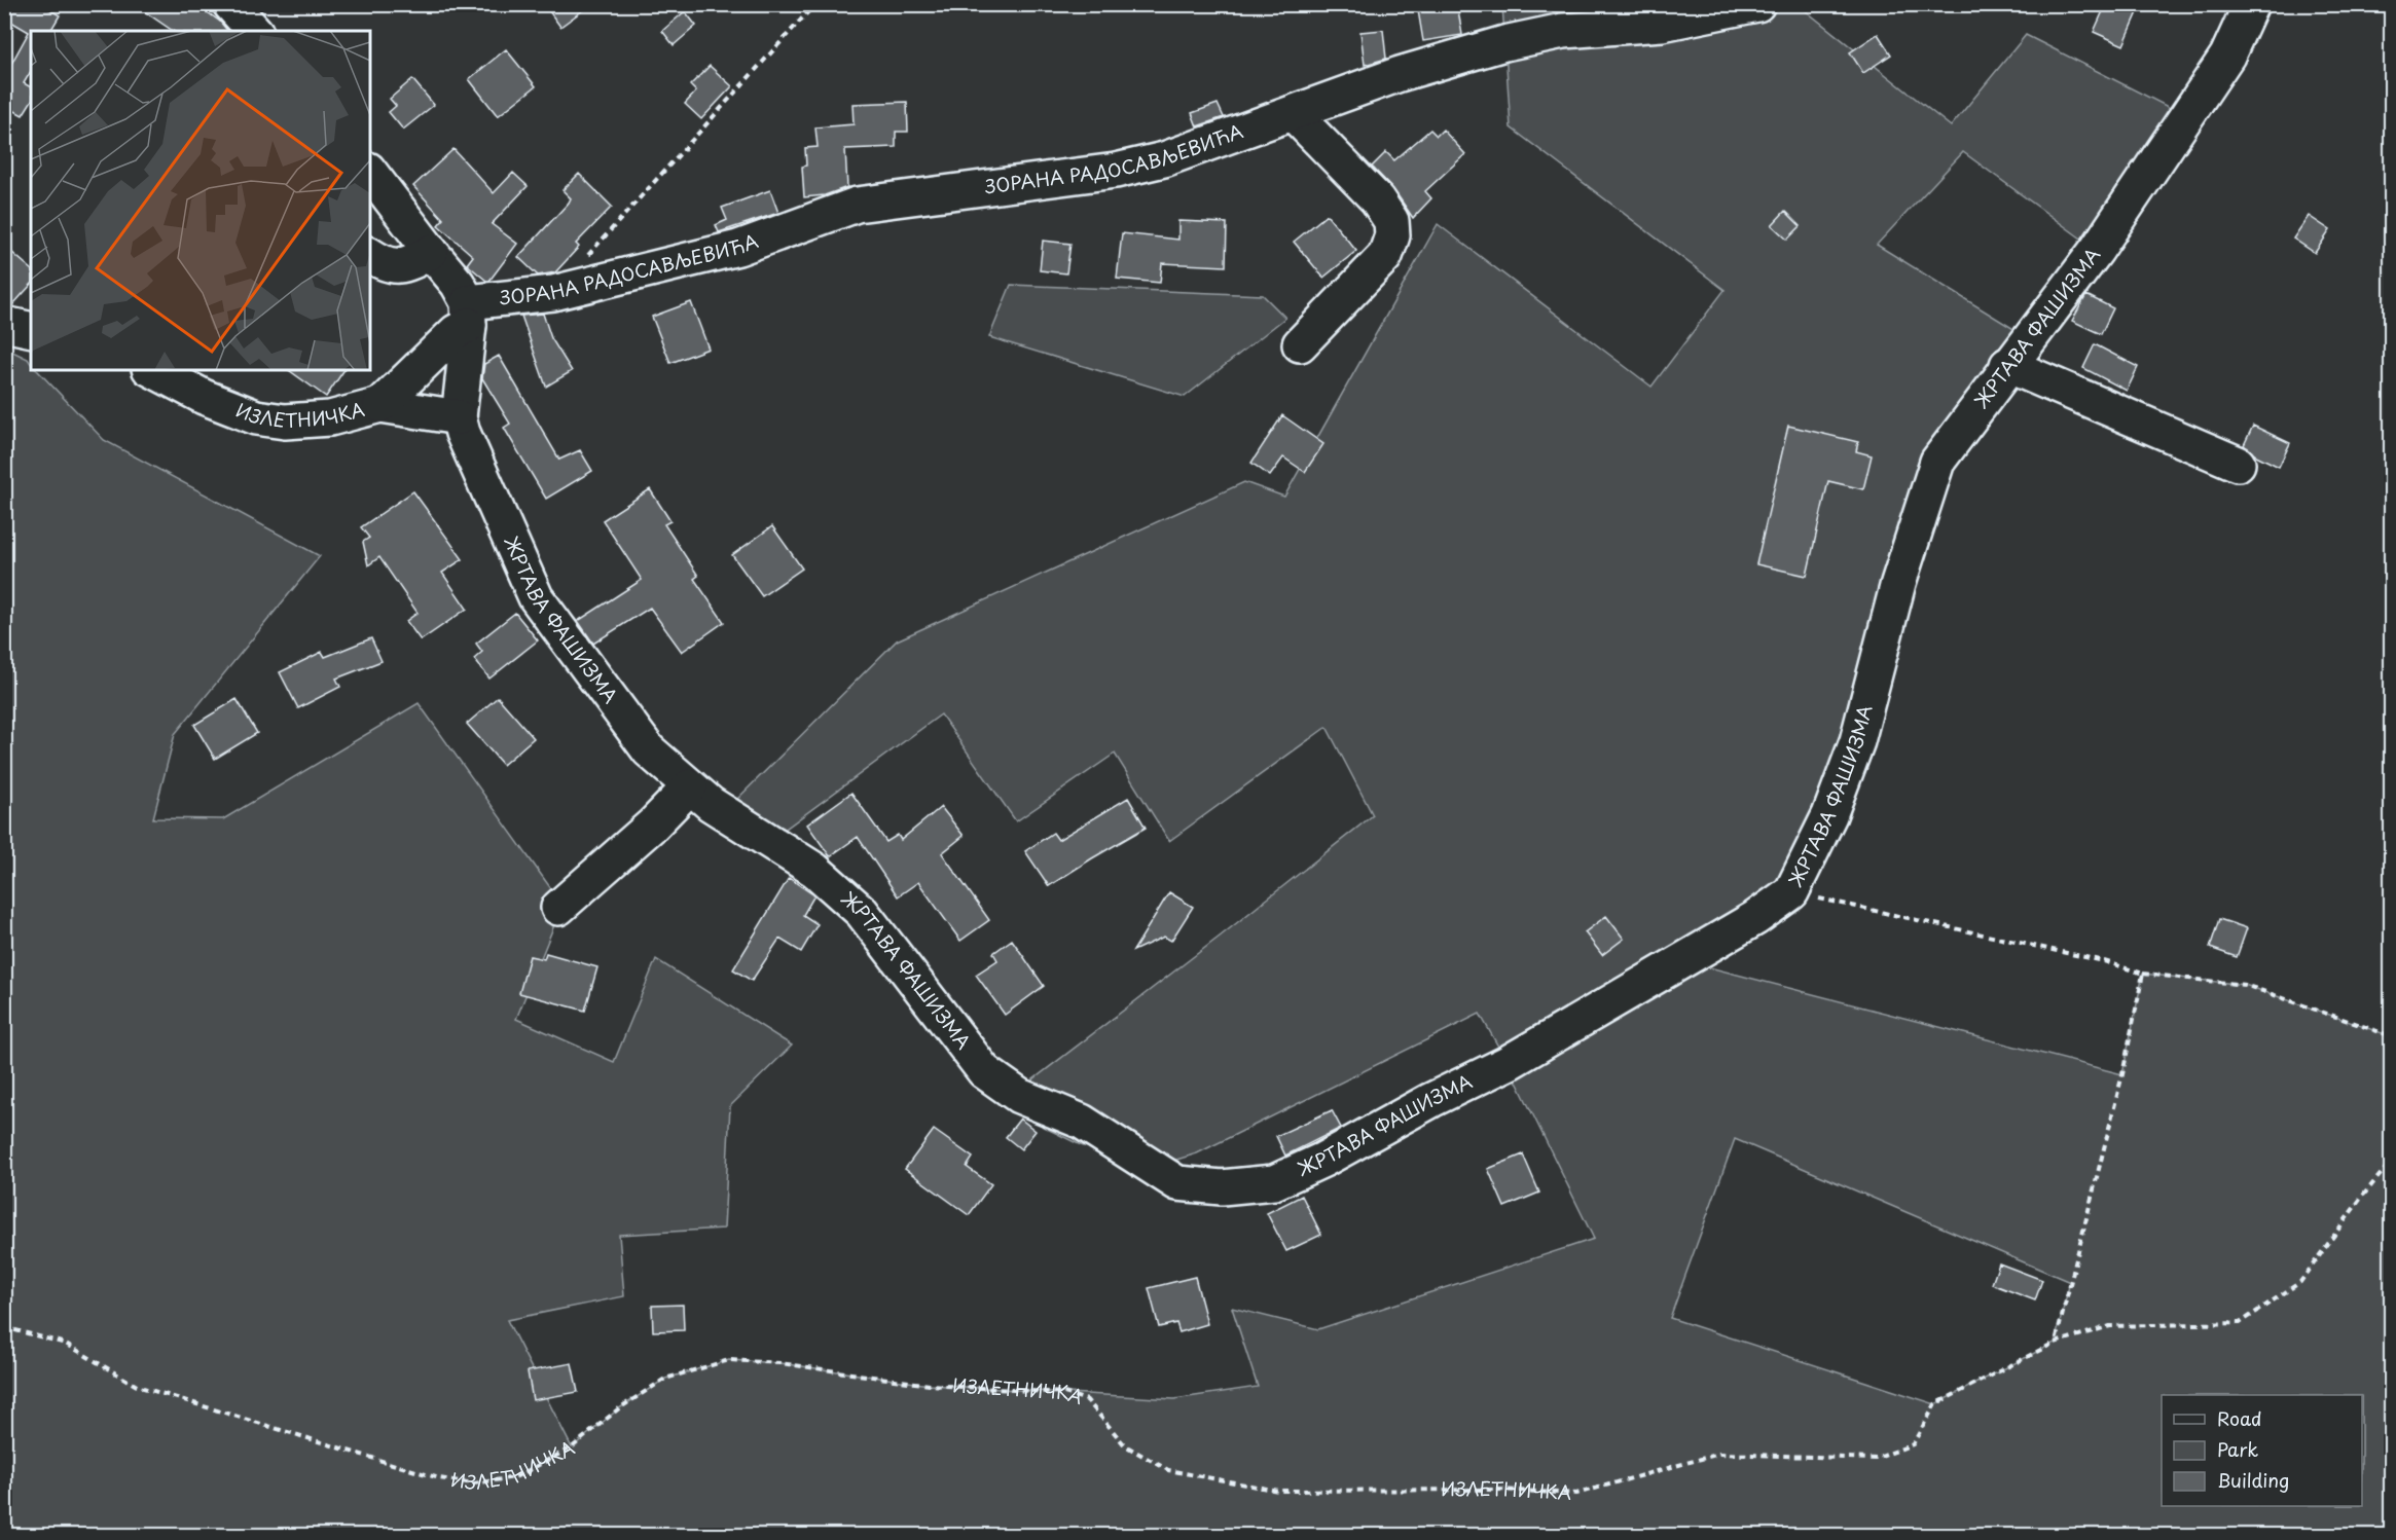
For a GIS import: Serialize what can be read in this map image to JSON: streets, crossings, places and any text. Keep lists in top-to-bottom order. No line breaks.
{"streets":{"street":["ЗОРАНА РАДОСАВЉЕВИЋА","ЖРТАВА ФАШИЗМА","ИЗЛЕТНИЧКА"]},"crossings":[["ЗОРАНА РАДОСАВЉЕВИЋА","ЖРТАВА ФАШИЗМА"],["ЖРТАВА ФАШИЗМА","ИЗЛЕТНИЧКА"]],"legend":["Road","Park","Building"]}
